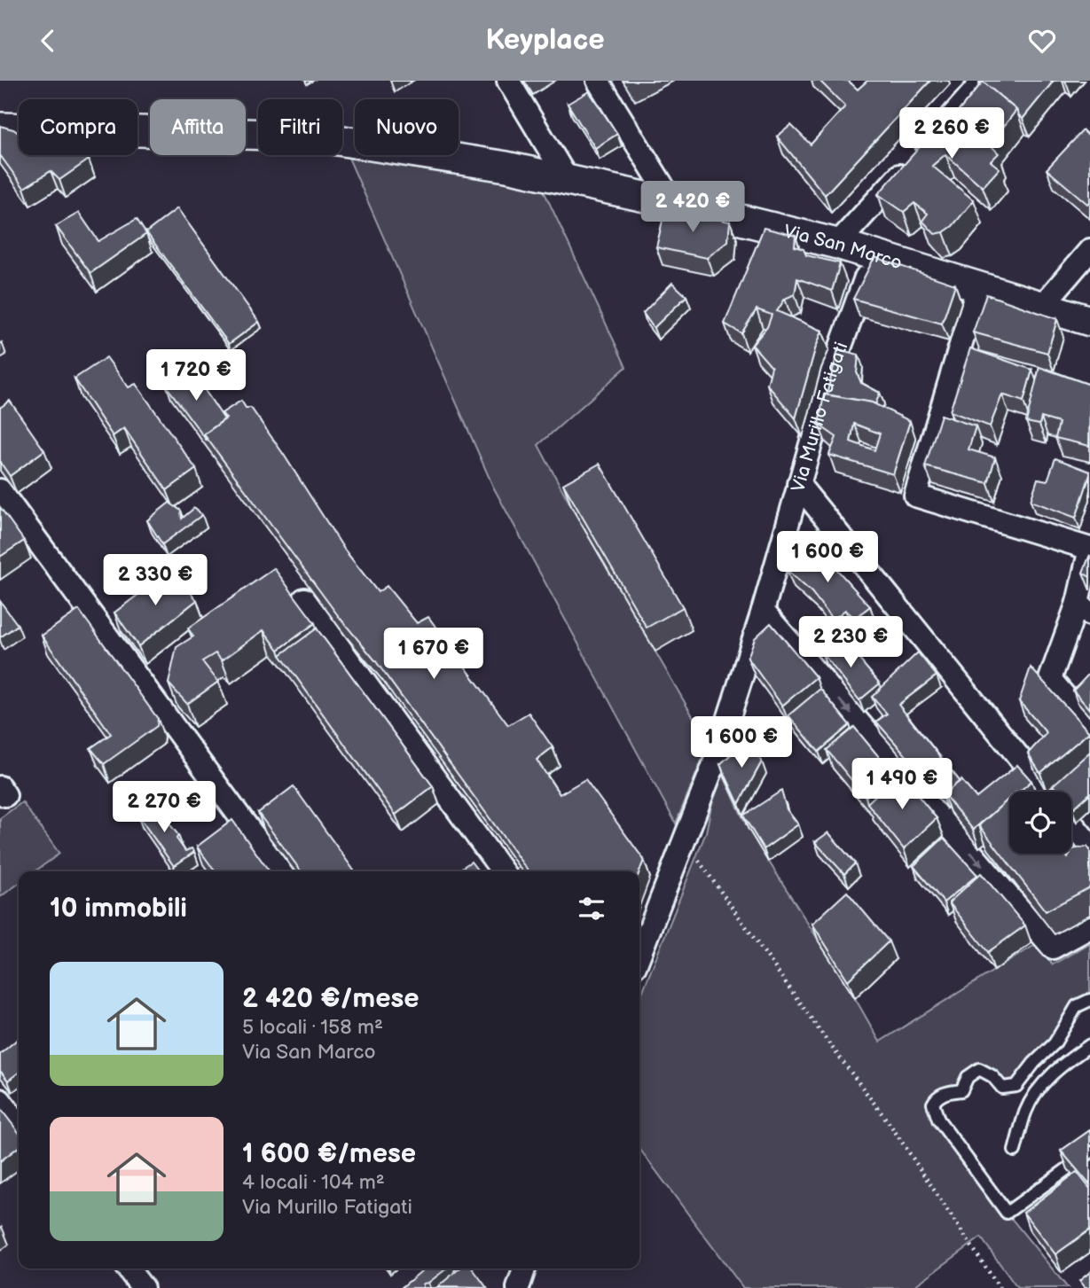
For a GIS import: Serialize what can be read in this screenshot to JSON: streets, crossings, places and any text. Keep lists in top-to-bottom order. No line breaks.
{"streets":{"main road":["Via San Marco"],"street":["Via Murillo Fatigati"]},"crossings":[["Via San Marco","Via Murillo Fatigati"]],"page":{"header":"Keyplace","chip":["Compra","Affitta","Filtri","Nuovo"],"price":["2 260 €","2 420 €","1 720 €","1 600 €","2 330 €","2 230 €","1 670 €","1 600 €","1 490 €","2 270 €"],"heading":"10 immobili","list":[{"name":"2 420 €/mese","note":"5 locali · 158 m² · Via San Marco"},{"name":"1 600 €/mese","note":"4 locali · 104 m² · Via Murillo Fatigati"}]}}
